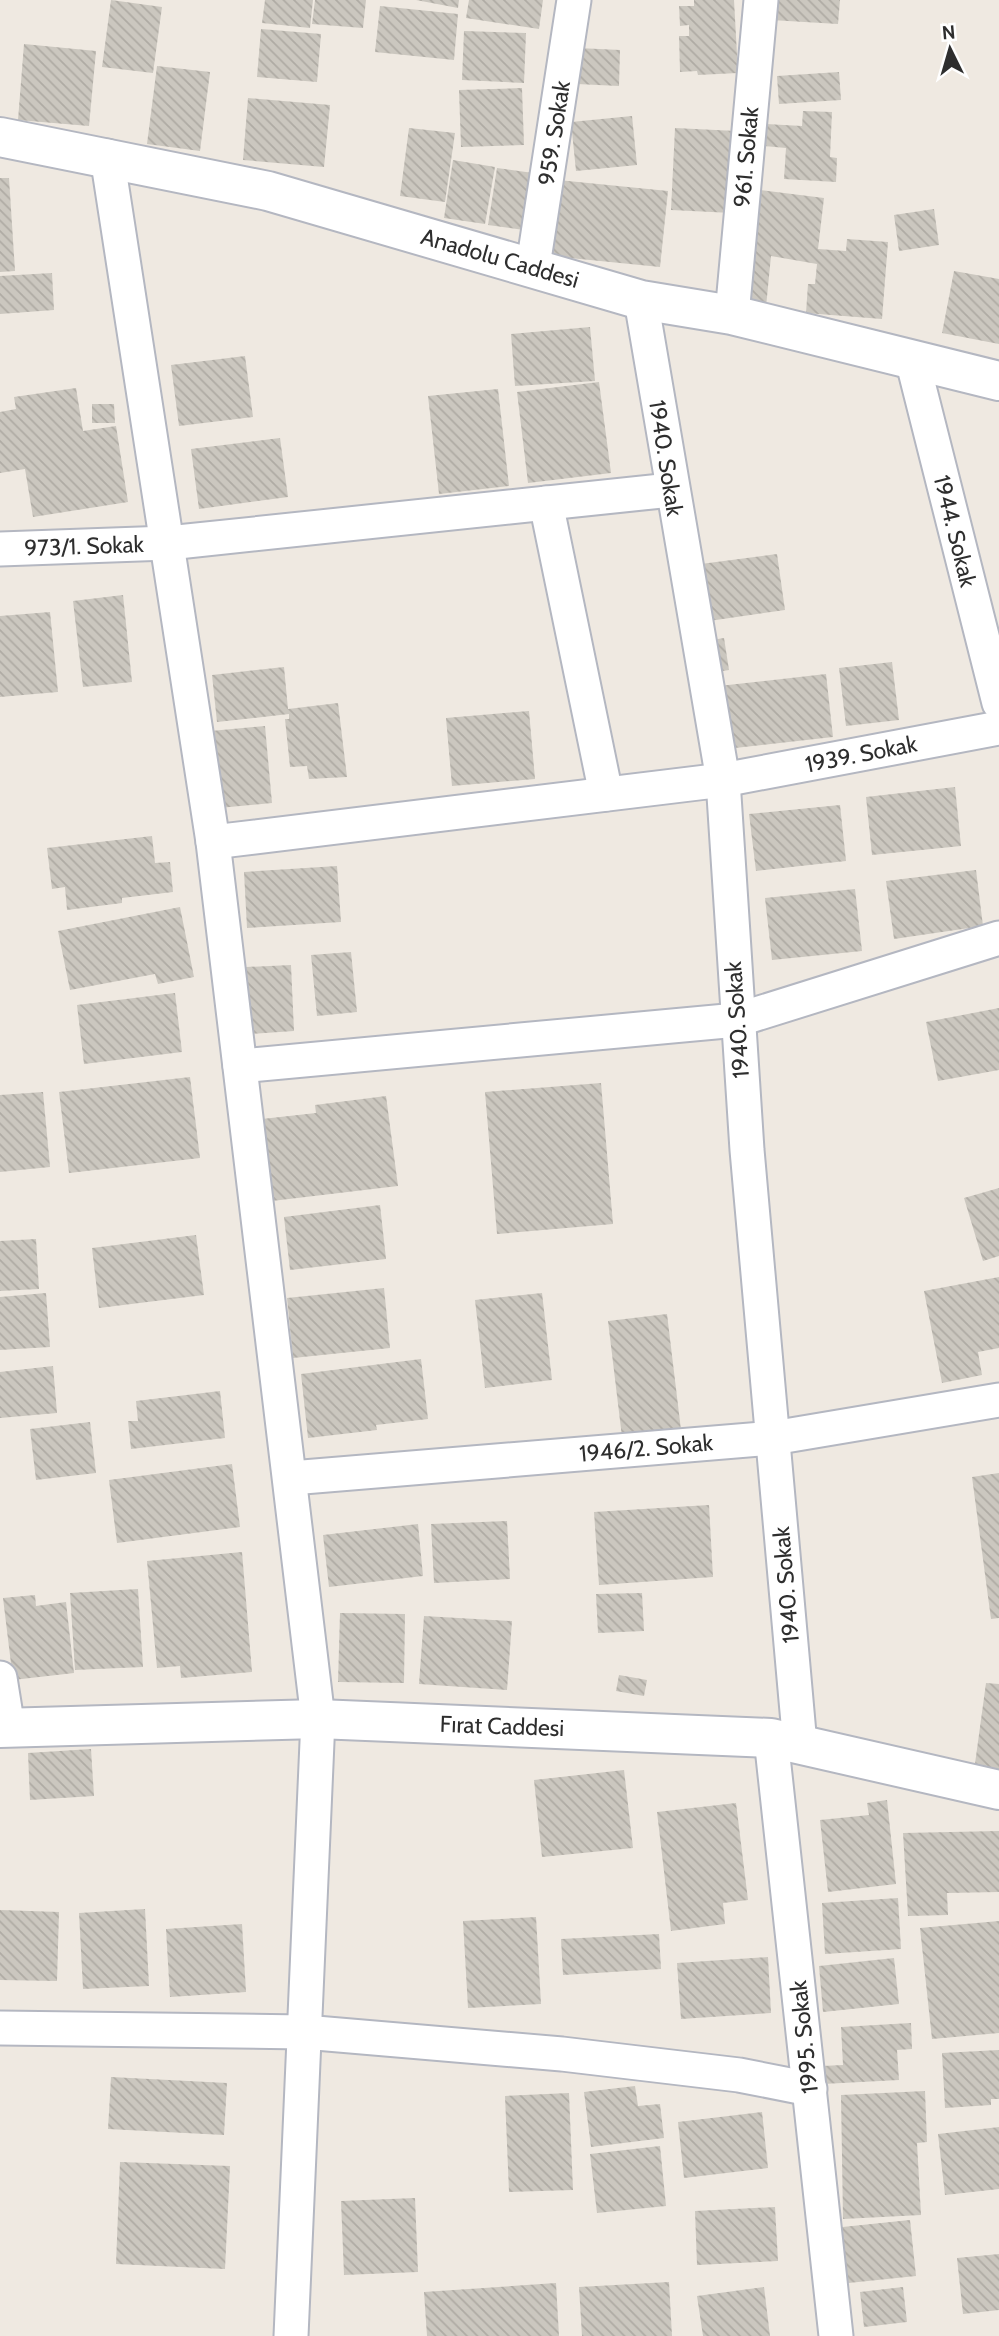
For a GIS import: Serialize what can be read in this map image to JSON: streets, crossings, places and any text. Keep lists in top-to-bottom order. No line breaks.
{"streets":{"street":["959. Sokak","961. Sokak","Anadolu Caddesi","1940. Sokak","1944. Sokak","973/1. Sokak","1939. Sokak","1946/2. Sokak","Fırat Caddesi","1995. Sokak"]},"crossings":[["959. Sokak","Anadolu Caddesi"],["961. Sokak","Anadolu Caddesi"],["Anadolu Caddesi","1940. Sokak"],["Anadolu Caddesi","1944. Sokak"],["1940. Sokak","973/1. Sokak"],["1940. Sokak","1939. Sokak"],["1940. Sokak","1946/2. Sokak"],["1940. Sokak","Fırat Caddesi"],["1940. Sokak","1995. Sokak"],["Fırat Caddesi","1995. Sokak"]],"north":"top"}
